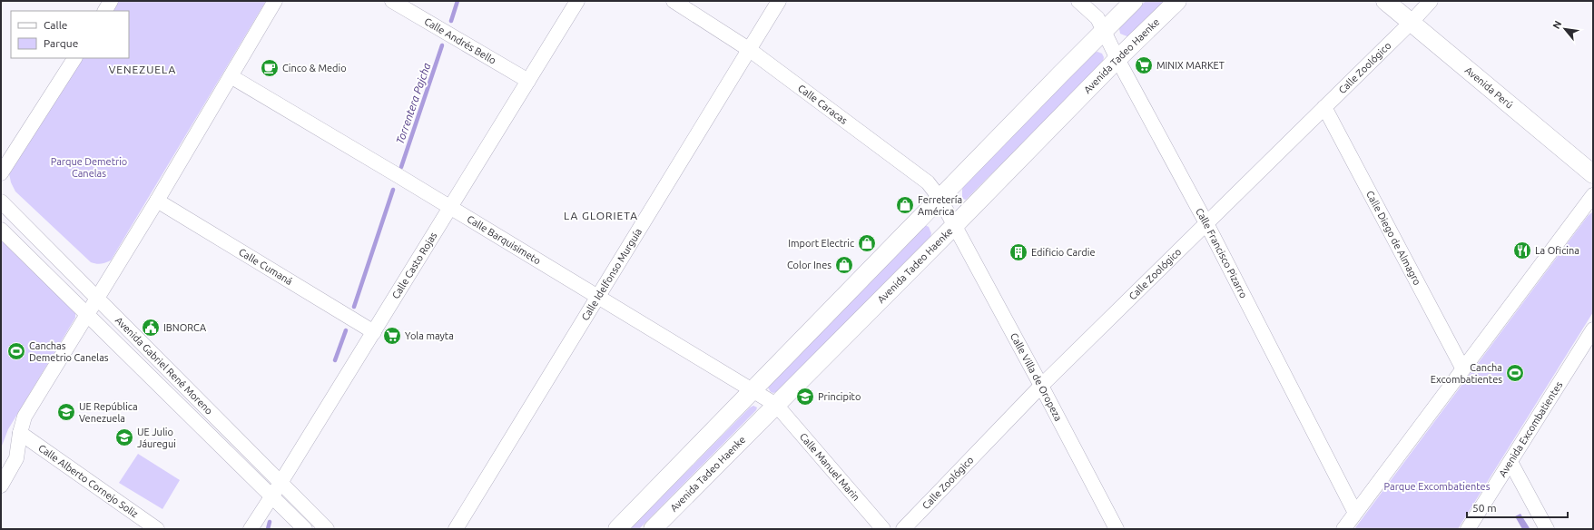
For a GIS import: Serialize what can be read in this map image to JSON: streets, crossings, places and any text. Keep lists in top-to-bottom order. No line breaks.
{"streets":{"main road":["Avenida Tadeo Haenke","Avenida Perú"],"street":["Calle Andrés Bello","Calle Zoológico","Calle Caracas","Calle Diego de Almagro","Calle Barquisimeto","Calle Francisco Pizarro","Calle Cumaná","Calle Casto Rojas","Calle Idelfonso Murguía","Avenida Gabriel René Moreno","Calle Villa de Oropeza","Avenida Excombatientes","Calle Manuel Marin","Calle Alberto Cornejo Soliz"]},"crossings":[["Calle Andrés Bello","Calle Casto Rojas"],["Avenida Tadeo Haenke","Calle Caracas"],["Avenida Tadeo Haenke","Calle Barquisimeto"],["Avenida Tadeo Haenke","Calle Francisco Pizarro"],["Avenida Tadeo Haenke","Calle Villa de Oropeza"],["Avenida Tadeo Haenke","Calle Manuel Marin"],["Calle Zoológico","Avenida Perú"],["Calle Zoológico","Calle Diego de Almagro"],["Calle Zoológico","Calle Francisco Pizarro"],["Calle Zoológico","Calle Villa de Oropeza"],["Calle Caracas","Calle Idelfonso Murguía"],["Calle Caracas","Calle Villa de Oropeza"],["Calle Barquisimeto","Calle Casto Rojas"],["Calle Barquisimeto","Calle Idelfonso Murguía"],["Calle Barquisimeto","Calle Manuel Marin"],["Calle Cumaná","Calle Casto Rojas"],["Calle Casto Rojas","Avenida Gabriel René Moreno"]],"districts":["VENEZUELA","LA GLORIETA"],"water":["Torrentera Pajcha"],"parks":["Parque Demetrio Canelas","Parque Excombatientes"],"places":{"supermarket":["MINIX MARKET","Yola mayta"],"cafe":["Cinco & Medio"],"shop":["Ferretería América","Import Electric","Color Ines"],"restaurant":["La Oficina"],"building":["Edificio Cardie"],"public building":["IBNORCA"],"sports":["Canchas Demetrio Canelas","Cancha Excombatientes"],"school or university":["Principito","UE República Venezuela","UE Julio Jáuregui"]},"legend":["Calle","Parque"],"scale_bar":"50 m","north":"top left"}
